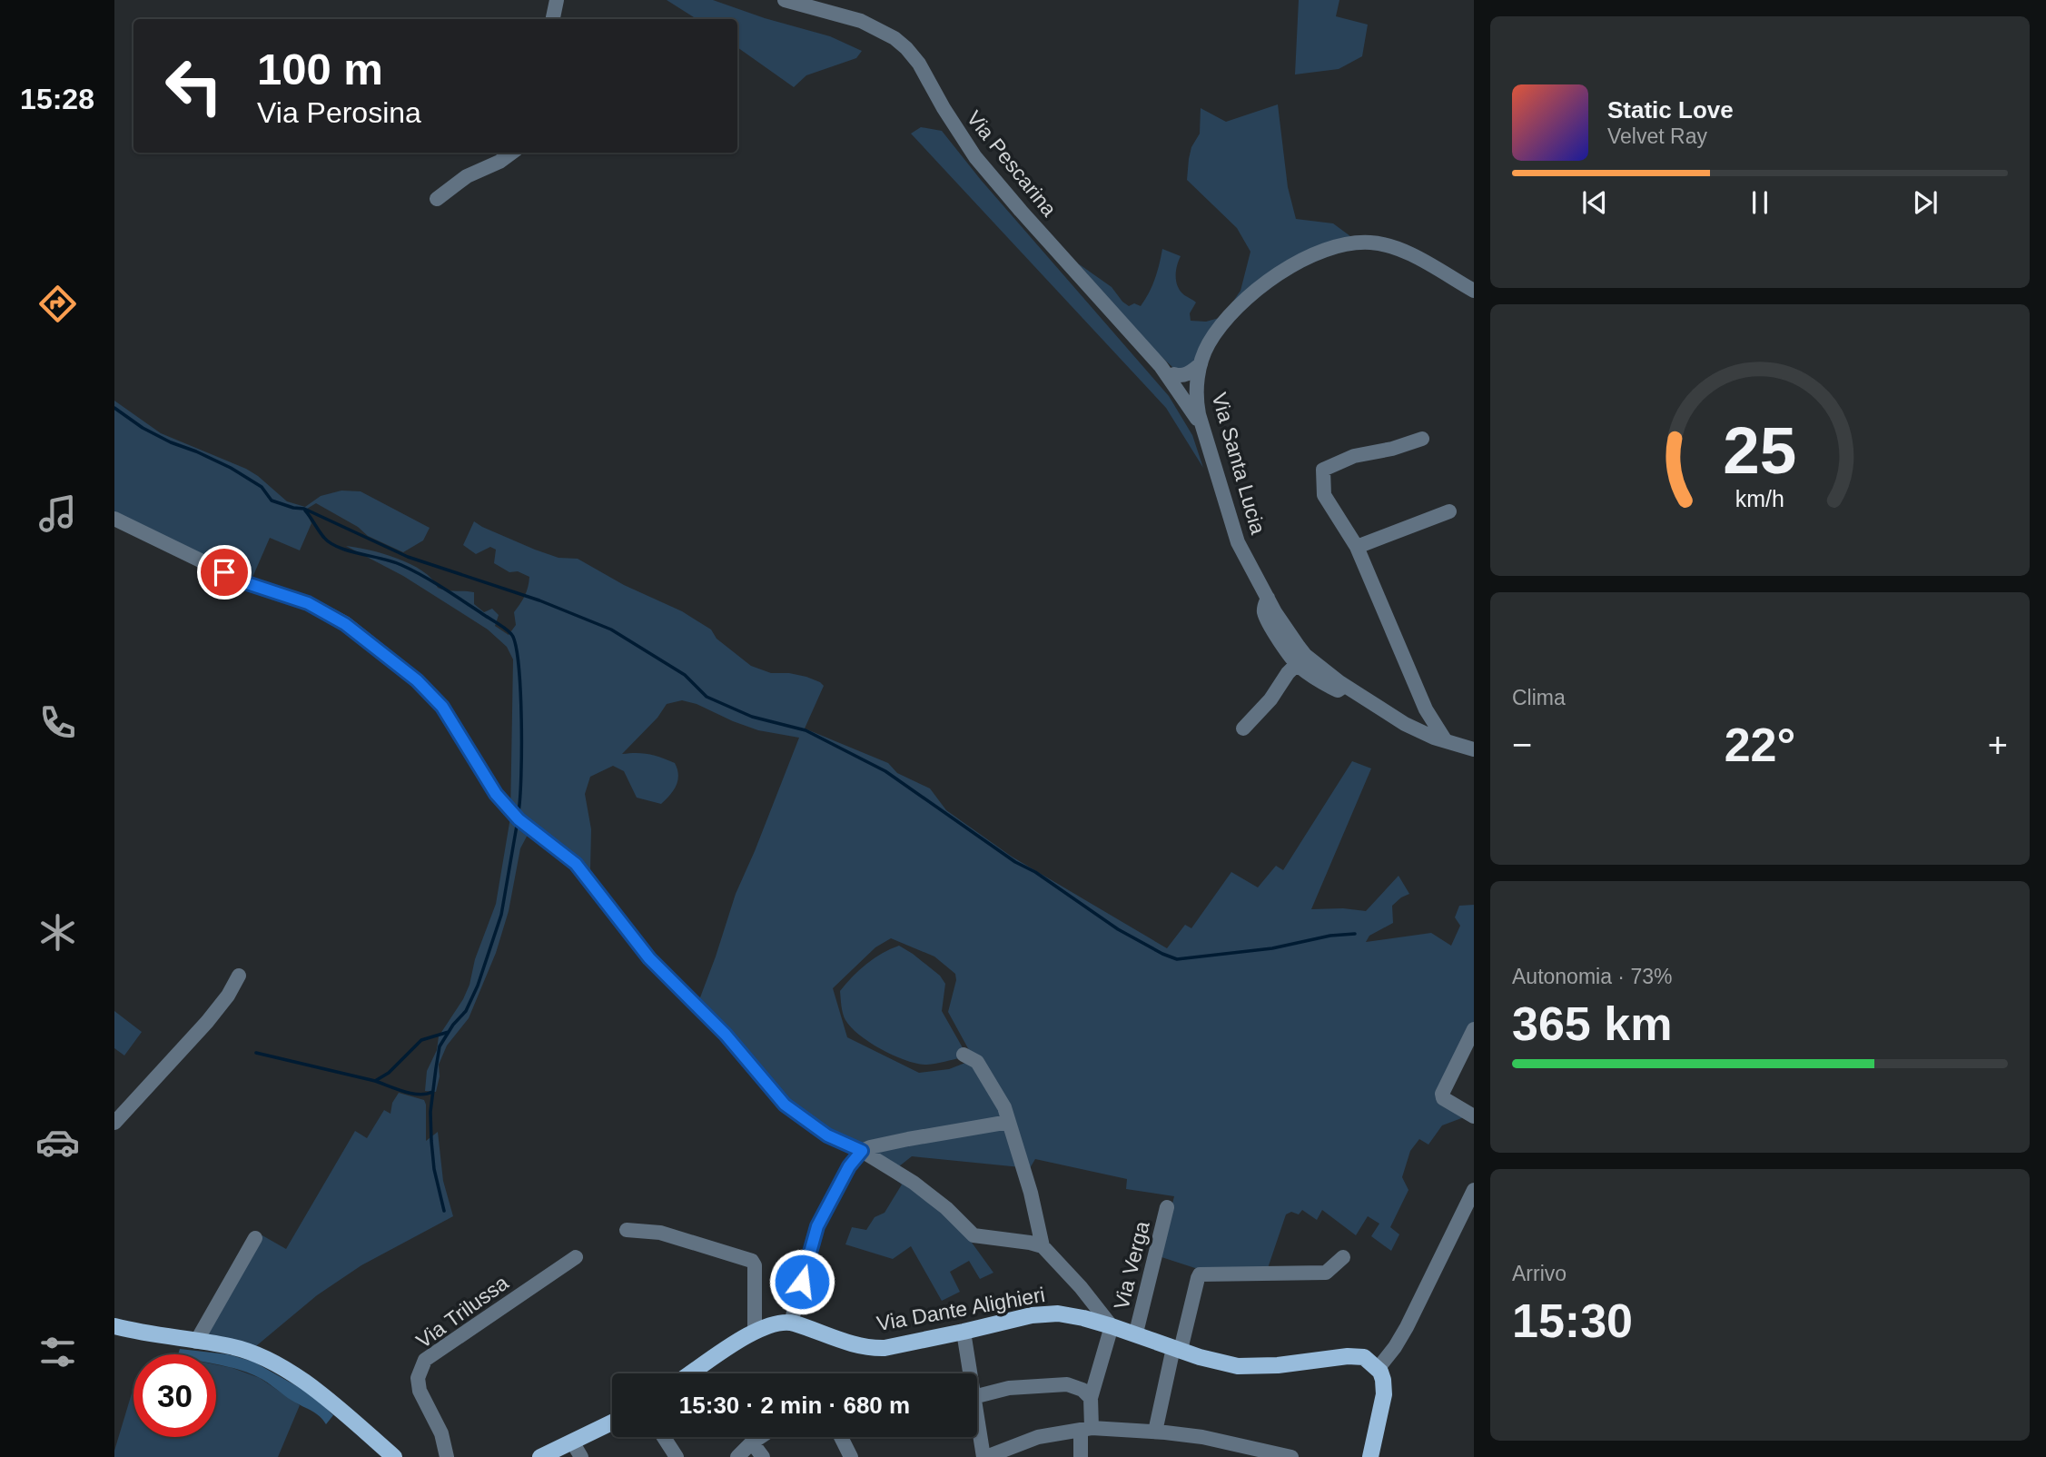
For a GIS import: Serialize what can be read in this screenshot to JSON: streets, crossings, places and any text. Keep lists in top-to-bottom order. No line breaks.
{"streets":{"main road":["Via Dante Alighieri"],"street":["Via Pescarina","Via Santa Lucia","Via Verga","Via Trilussa"]},"crossings":[["Via Pescarina","Via Santa Lucia"],["Via Verga","Via Dante Alighieri"]],"page":{"tabs":"15:28","turn":["100 m","Via Perosina"],"song":["Static Love","Velvet Ray"],"tile":["Clima",["Autonomia · 73%","365 km"],["Arrivo","15:30"]],"heat":["−","22°","+"],"limit":"30","trip":"15:30 · 2 min · 680 m","gauge":["25","km/h"]}}
